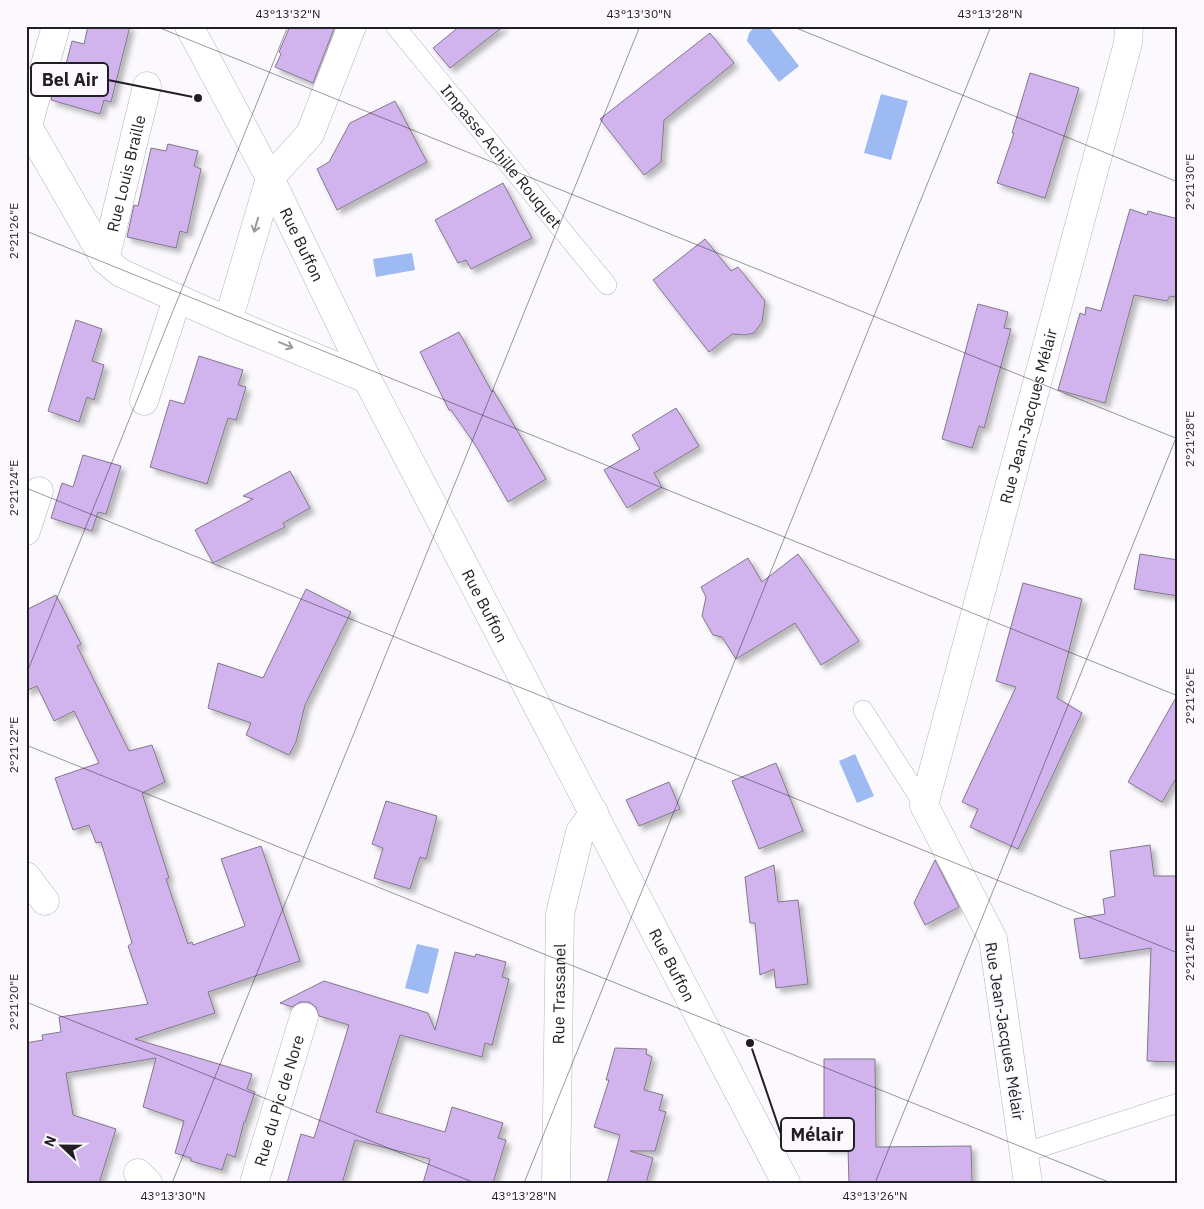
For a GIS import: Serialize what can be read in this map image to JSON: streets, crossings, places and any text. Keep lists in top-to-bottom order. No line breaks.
{"streets":{"street":["Rue Louis Braille","Rue Buffon","Rue Jean-Jacques Mélair","Rue Trassanel","Rue du Pic de Nore"],"lane":["Impasse Achille Rouquet"]},"crossings":[["Rue Louis Braille","Rue Buffon"],["Rue Buffon","Rue Trassanel"]],"places":["Bel Air","Mélair"],"north":"left","coordinates":["43°13'32\"N","43°13'30\"N","43°13'28\"N","2°21'30\"E","2°21'26\"E","2°21'28\"E","2°21'24\"E","2°21'22\"E","2°21'20\"E","43°13'26\"N"]}
